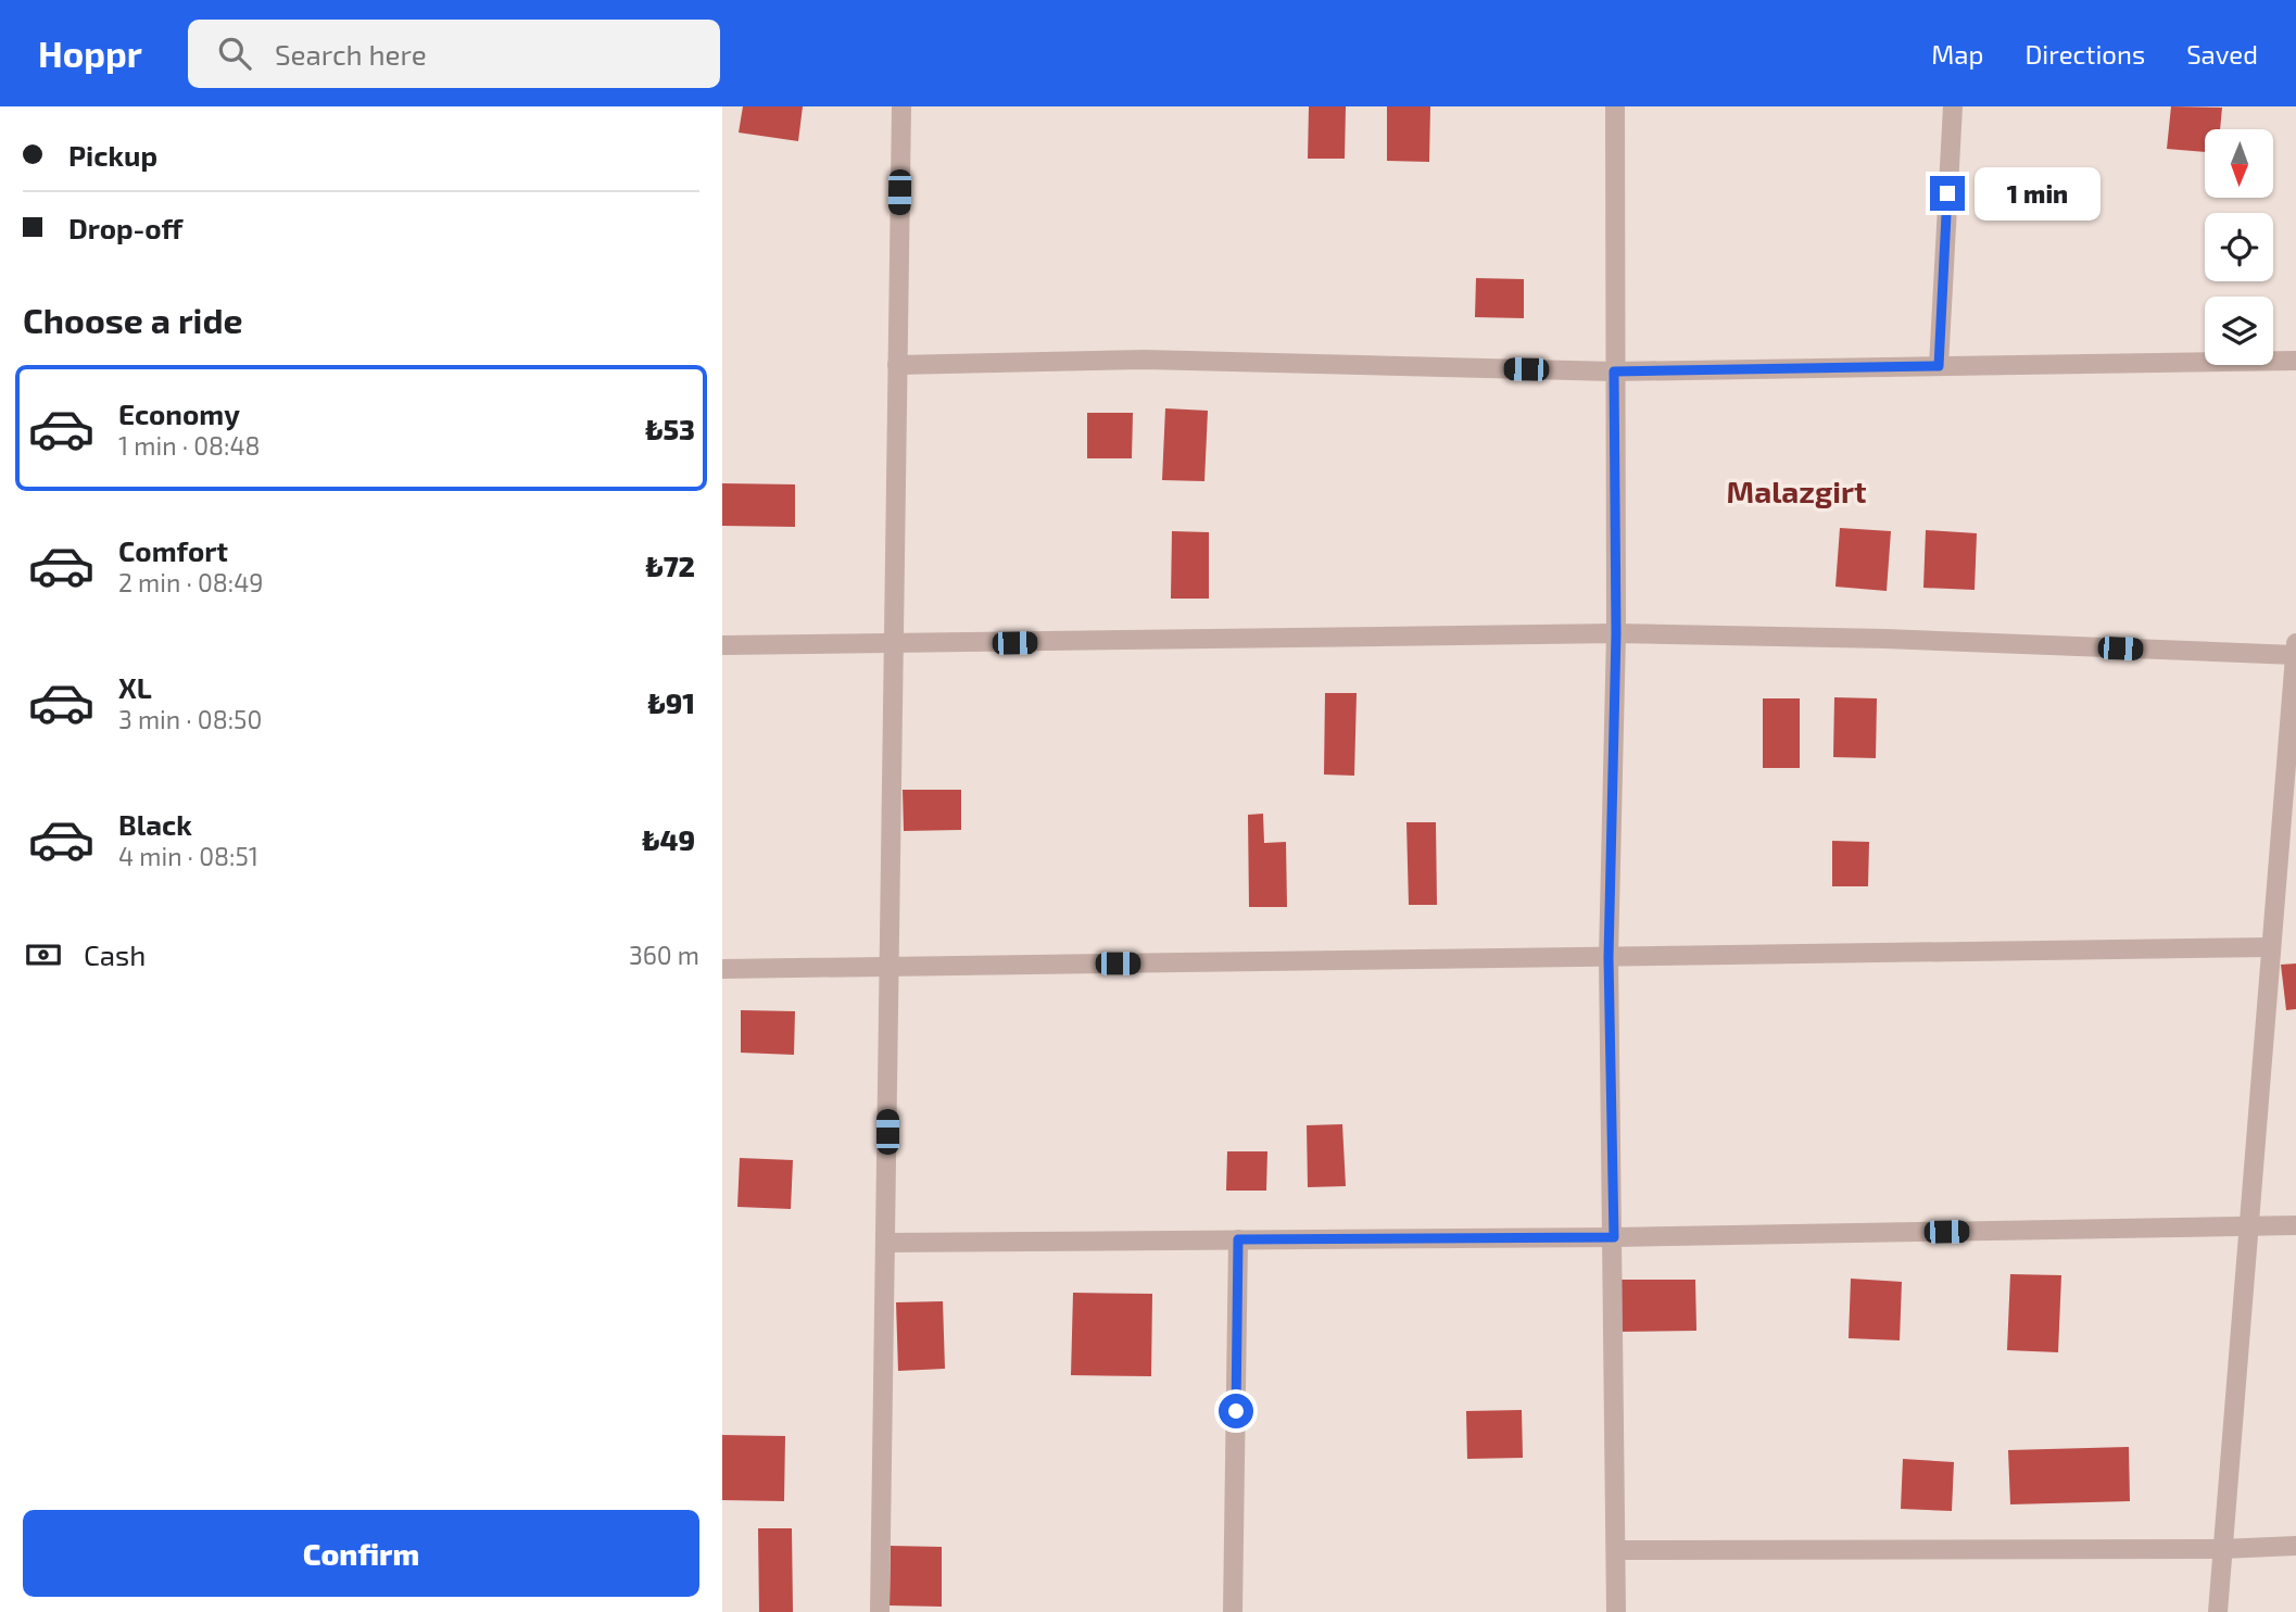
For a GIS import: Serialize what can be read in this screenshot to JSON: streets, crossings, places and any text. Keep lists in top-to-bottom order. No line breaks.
{"districts":["Malazgirt"],"north":"bottom","page":{"header":"Hoppr","search":"Search here","nav":["Map","Directions","Saved"],"banner":["Pickup","Drop-off"],"bubble":"1 min","heading":"Choose a ride","list":[{"name":"Economy","note":"1 min · 08:48","value":"₺53"},{"name":"Comfort","note":"2 min · 08:49","value":"₺72"},{"name":"XL","note":"3 min · 08:50","value":"₺91"},{"name":"Black","note":"4 min · 08:51","value":"₺49"}],"pay":["Cash","360 m"],"buttons":"Confirm"}}
